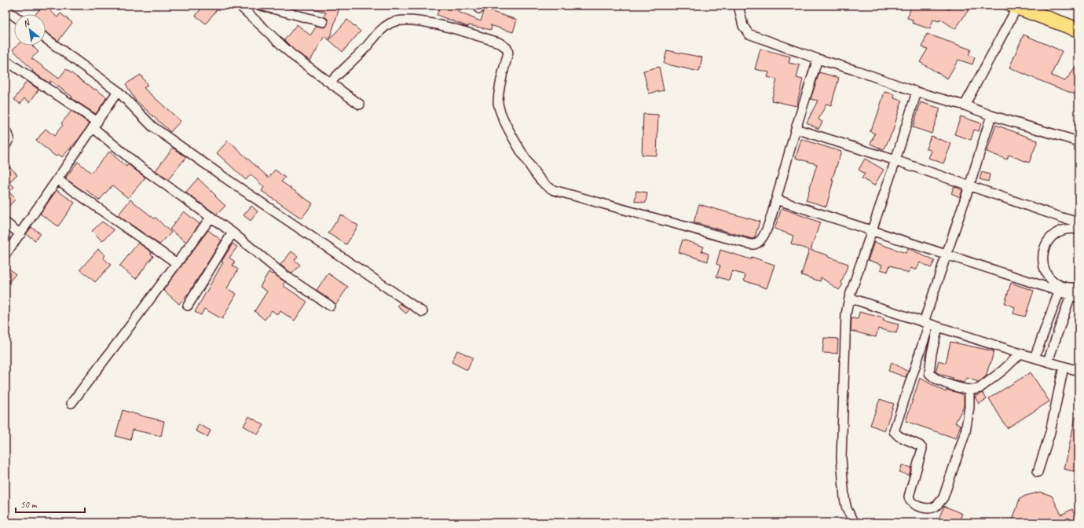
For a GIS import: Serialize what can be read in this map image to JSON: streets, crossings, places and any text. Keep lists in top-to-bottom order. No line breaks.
{"scale_bar":"50 m","north":"top left"}
